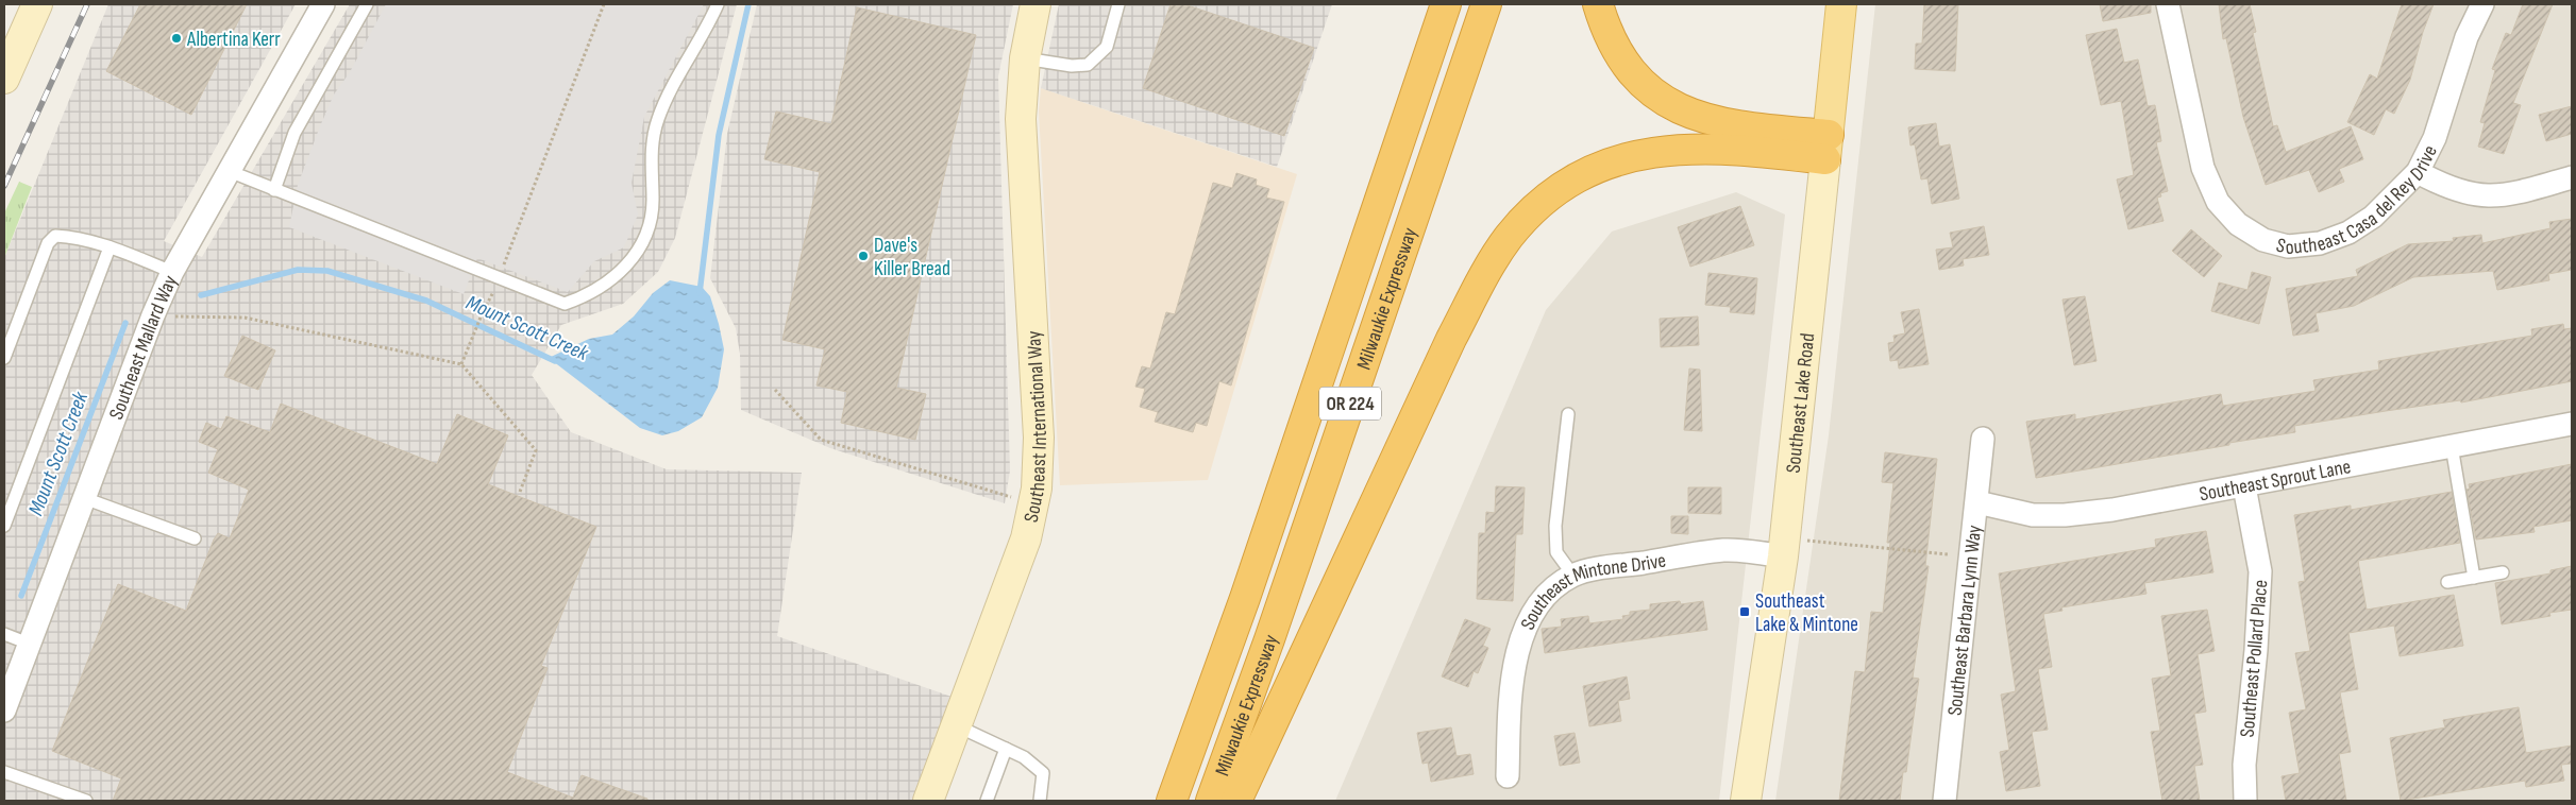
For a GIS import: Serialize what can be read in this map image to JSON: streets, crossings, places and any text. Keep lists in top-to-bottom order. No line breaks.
{"streets":{"highway":["Milwaukie Expressway","OR 224"],"main road":["Southeast Lake Road"],"street":["Southeast Casa del Rey Drive","Southeast Mallard Way","Southeast International Way","Southeast Sprout Lane","Southeast Mintone Drive","Southeast Barbara Lynn Way","Southeast Pollard Place"]},"crossings":[["Southeast Lake Road","Southeast Mintone Drive"],["Southeast Sprout Lane","Southeast Barbara Lynn Way"],["Southeast Sprout Lane","Southeast Pollard Place"]],"water":["Mount Scott Creek"],"places":{"other":["Albertina Kerr","Dave's Killer Bread"],"transit":["Southeast Lake & Mintone"]}}
